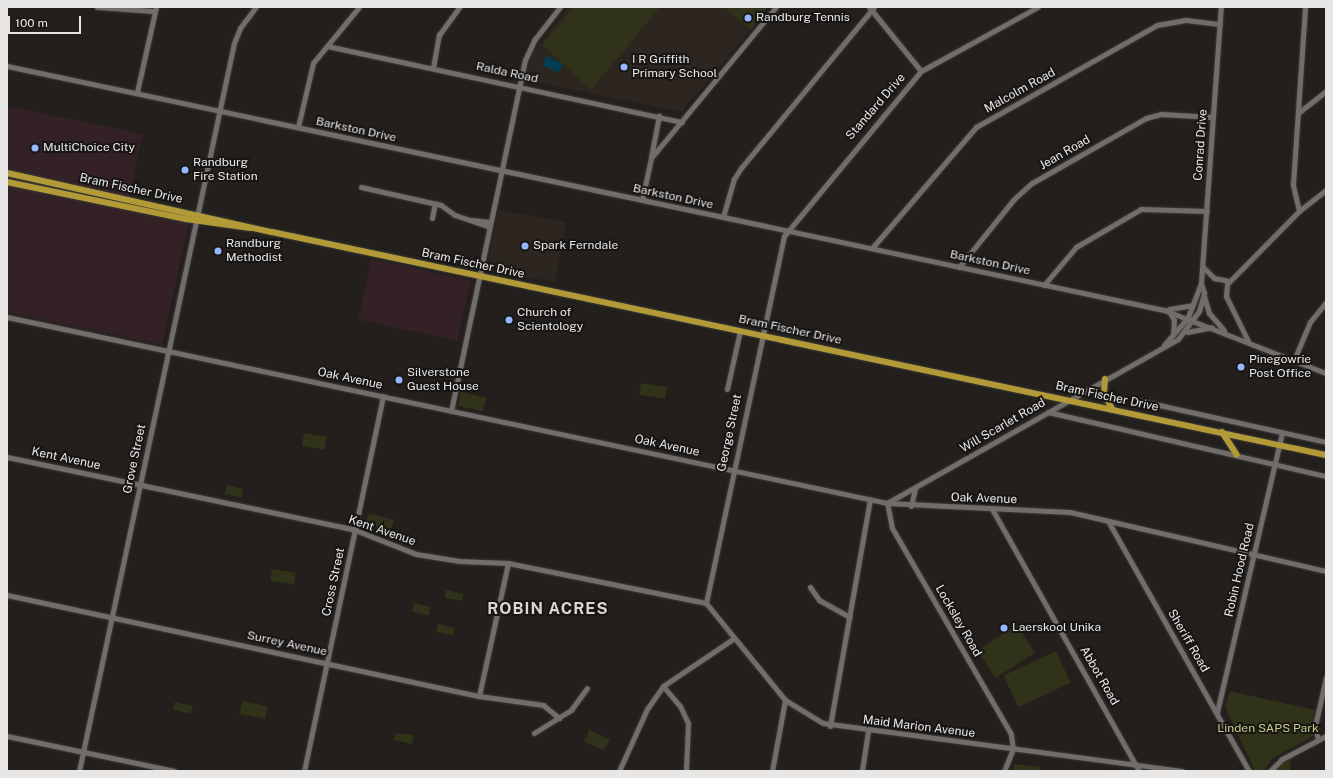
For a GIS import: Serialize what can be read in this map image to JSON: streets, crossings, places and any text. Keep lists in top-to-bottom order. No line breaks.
{"streets":{"main road":["Bram Fischer Drive"],"street":["Ralda Road","Malcolm Road","Standard Drive","Barkston Drive","Conrad Drive","Jean Road","Oak Avenue","Will Scarlet Road","George Street","Kent Avenue","Grove Street","Robin Hood Road","Cross Street","Locksley Road","Sheriff Road","Surrey Avenue","Abbot Road","Maid Marion Avenue"]},"crossings":[["Malcolm Road","Barkston Drive"],["Malcolm Road","Conrad Drive"],["Standard Drive","Barkston Drive"],["Standard Drive","George Street"],["Barkston Drive","Conrad Drive"],["Barkston Drive","Jean Road"],["Barkston Drive","Will Scarlet Road"],["Barkston Drive","Grove Street"],["Conrad Drive","Jean Road"],["Conrad Drive","Will Scarlet Road"],["Bram Fischer Drive","Will Scarlet Road"],["Bram Fischer Drive","George Street"],["Bram Fischer Drive","Grove Street"],["Bram Fischer Drive","Robin Hood Road"],["Oak Avenue","Will Scarlet Road"],["Oak Avenue","George Street"],["Oak Avenue","Grove Street"],["Oak Avenue","Robin Hood Road"],["Oak Avenue","Cross Street"],["Oak Avenue","Locksley Road"],["Oak Avenue","Sheriff Road"],["Oak Avenue","Abbot Road"],["Will Scarlet Road","Locksley Road"],["George Street","Kent Avenue"],["George Street","Maid Marion Avenue"],["Kent Avenue","Grove Street"],["Kent Avenue","Cross Street"],["Kent Avenue","Maid Marion Avenue"],["Grove Street","Surrey Avenue"],["Robin Hood Road","Sheriff Road"],["Cross Street","Surrey Avenue"],["Locksley Road","Maid Marion Avenue"],["Abbot Road","Maid Marion Avenue"]],"districts":["ROBIN ACRES"],"parks":["Linden SAPS Park"],"places":["Randburg Tennis","I R Griffith Primary School","MultiChoice City","Randburg Fire Station","Spark Ferndale","Randburg Methodist","Church of Scientology","Pinegowrie Post Office","Silverstone Guest House","Laerskool Unika"],"scale_bar":"100 m"}
